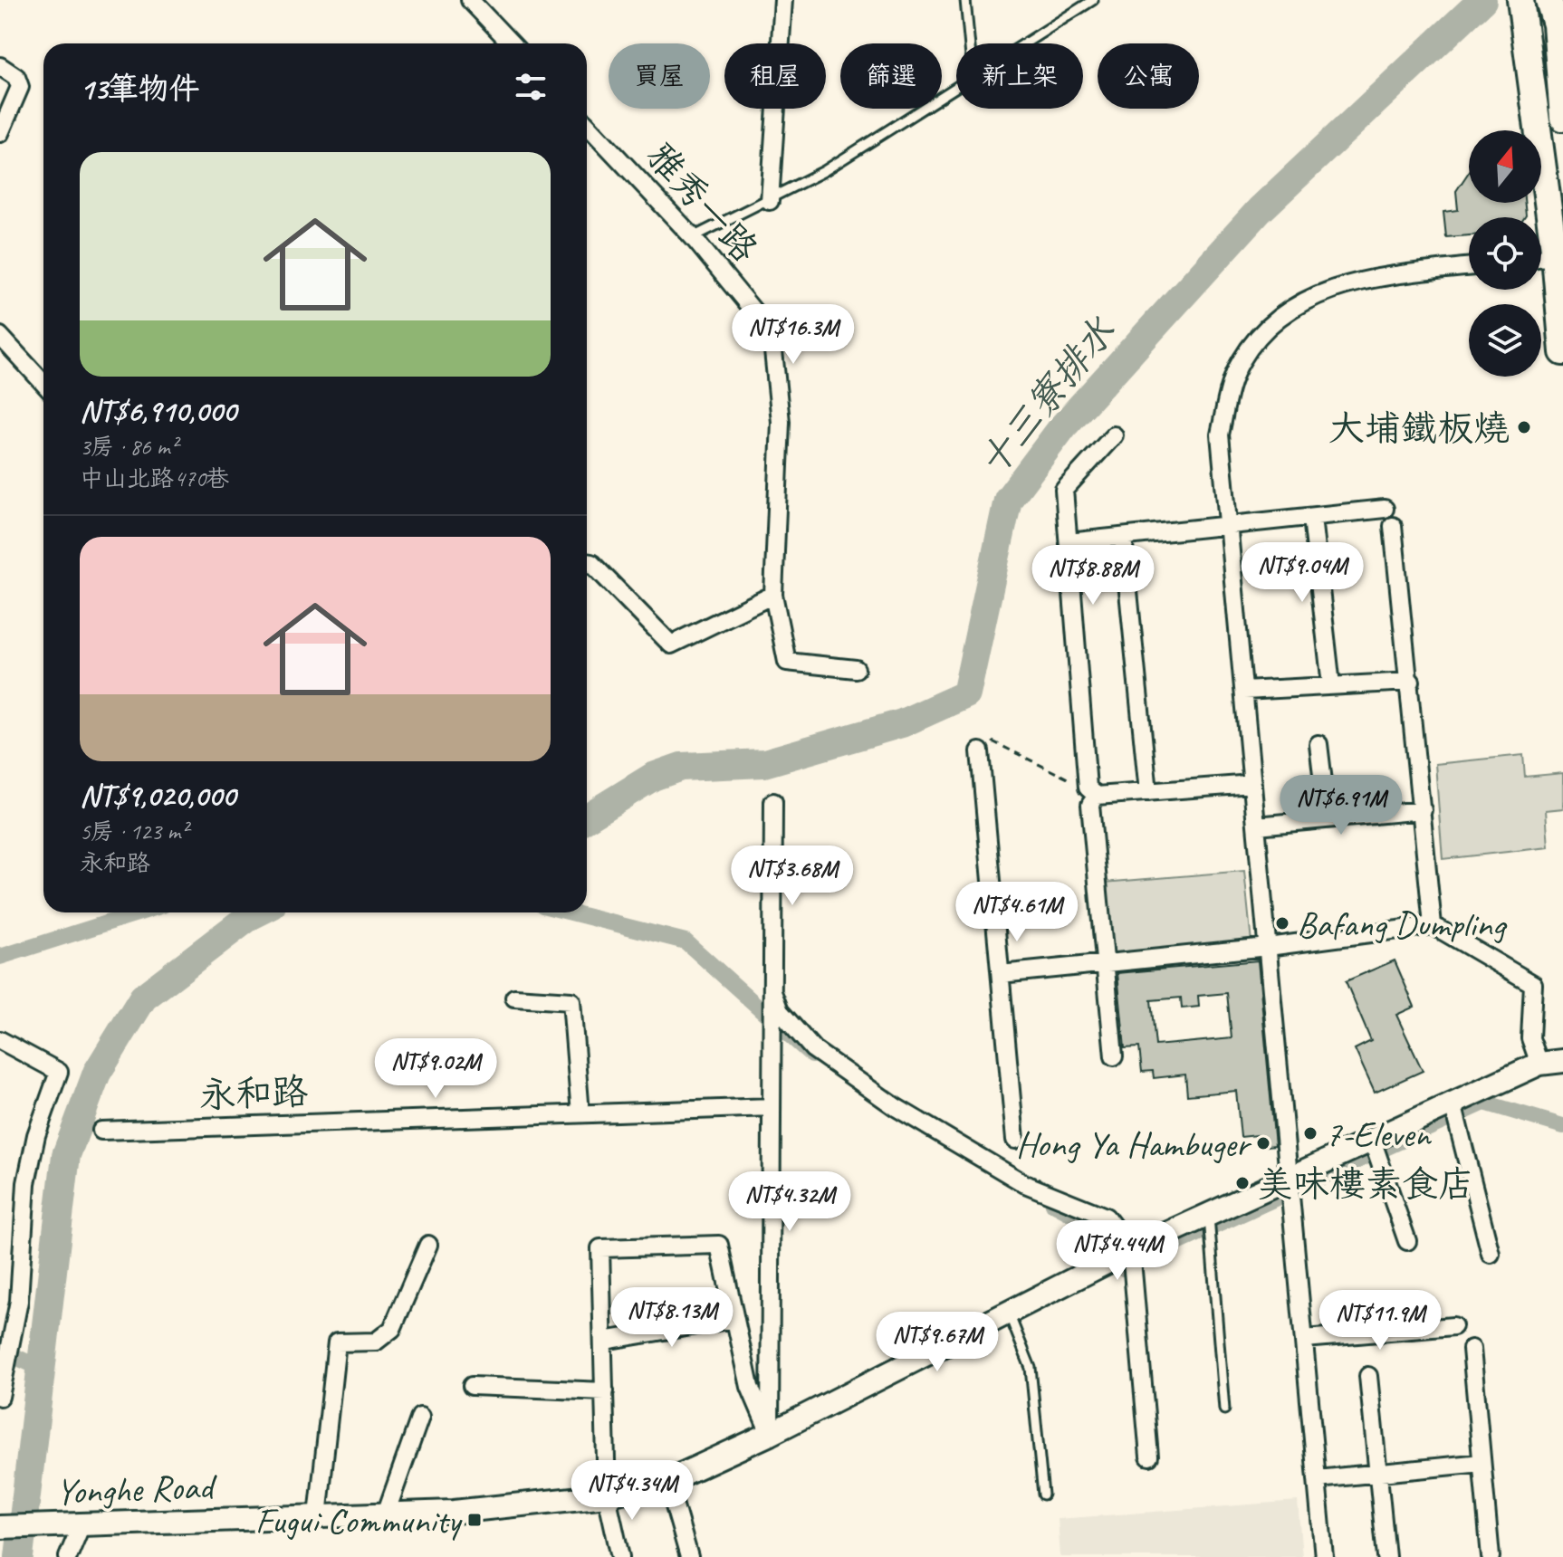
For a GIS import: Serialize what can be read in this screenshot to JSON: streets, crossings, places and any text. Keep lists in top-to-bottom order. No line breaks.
{"streets":{"main road":["Yonghe Road"],"street":["雅秀一路","永和路"]},"water":["十三寮排水"],"places":{"other":["大埔鐵板燒","Bafang Dumpling","7-Eleven","Hong Ya Hambuger","美味樓素食店"],"transit":["Fugui Community"]},"north":"top","page":{"chip":["買屋","租屋","篩選","新上架","公寓"],"heading":"13筆物件","list":[{"name":"NT$6,910,000","note":"3房 · 86 m² · 中山北路470巷"},{"name":"NT$9,020,000","note":"5房 · 123 m² · 永和路"}],"price":["NT$16.3M","NT$9.04M","NT$8.88M","NT$6.91M","NT$3.68M","NT$4.61M","NT$9.02M","NT$4.32M","NT$4.44M","NT$8.13M","NT$11.9M","NT$9.67M","NT$4.34M"]}}
